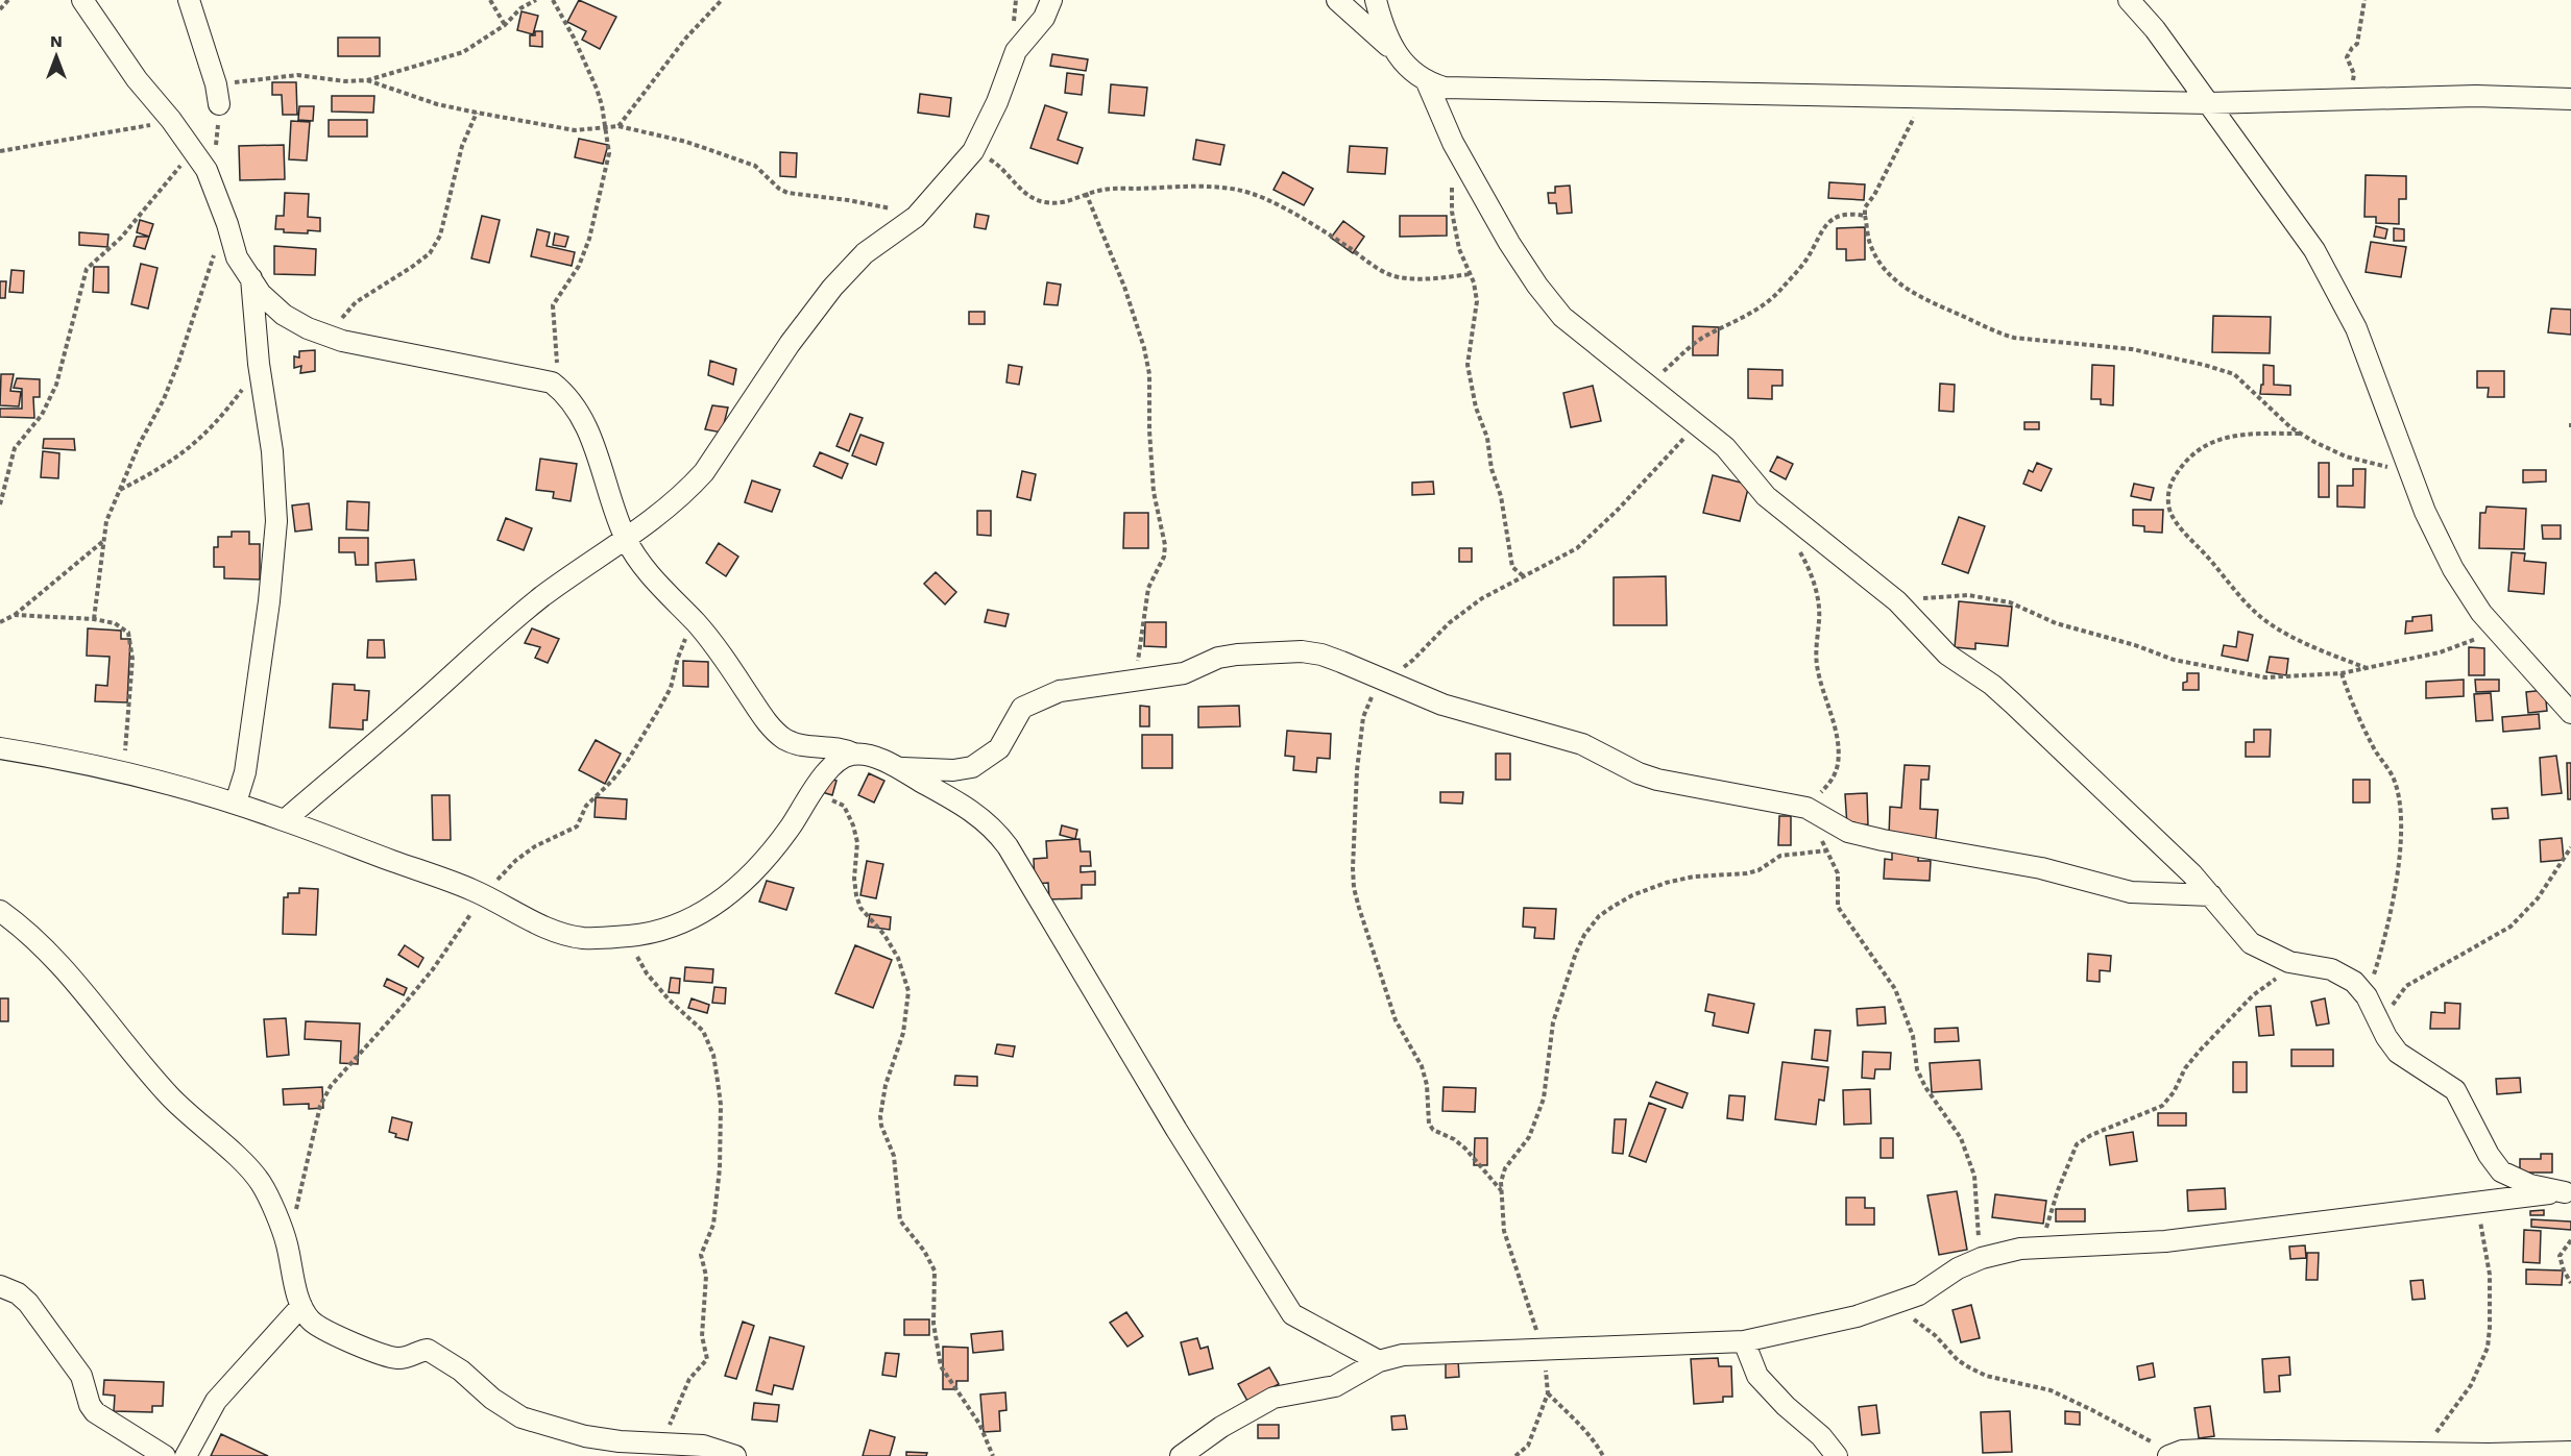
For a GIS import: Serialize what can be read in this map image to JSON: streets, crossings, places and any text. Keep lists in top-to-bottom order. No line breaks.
{"north":"top"}
